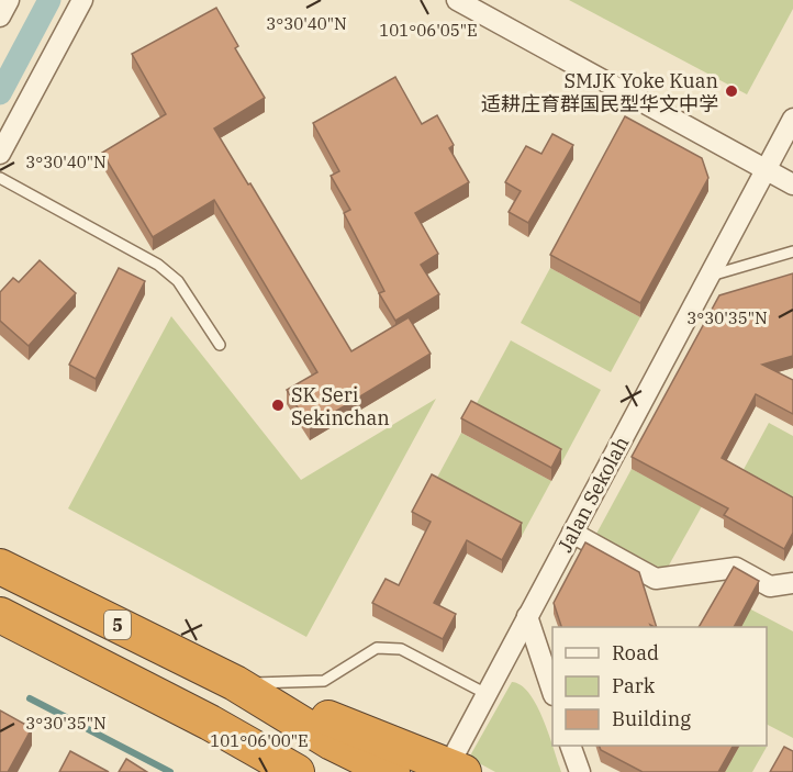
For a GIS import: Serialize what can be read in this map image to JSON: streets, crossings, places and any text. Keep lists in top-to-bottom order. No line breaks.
{"streets":{"highway":["5"],"street":["Jalan Sekolah"]},"crossings":[["Jalan Sekolah","5"]],"places":["SMJK Yoke Kuan 适耕庄育群国民型华文中学","SK Seri Sekinchan"],"legend":["Road","Park","Building"],"coordinates":["3°30'40\"N","101°06'05\"E","3°30'35\"N","101°06'00\"E"]}
